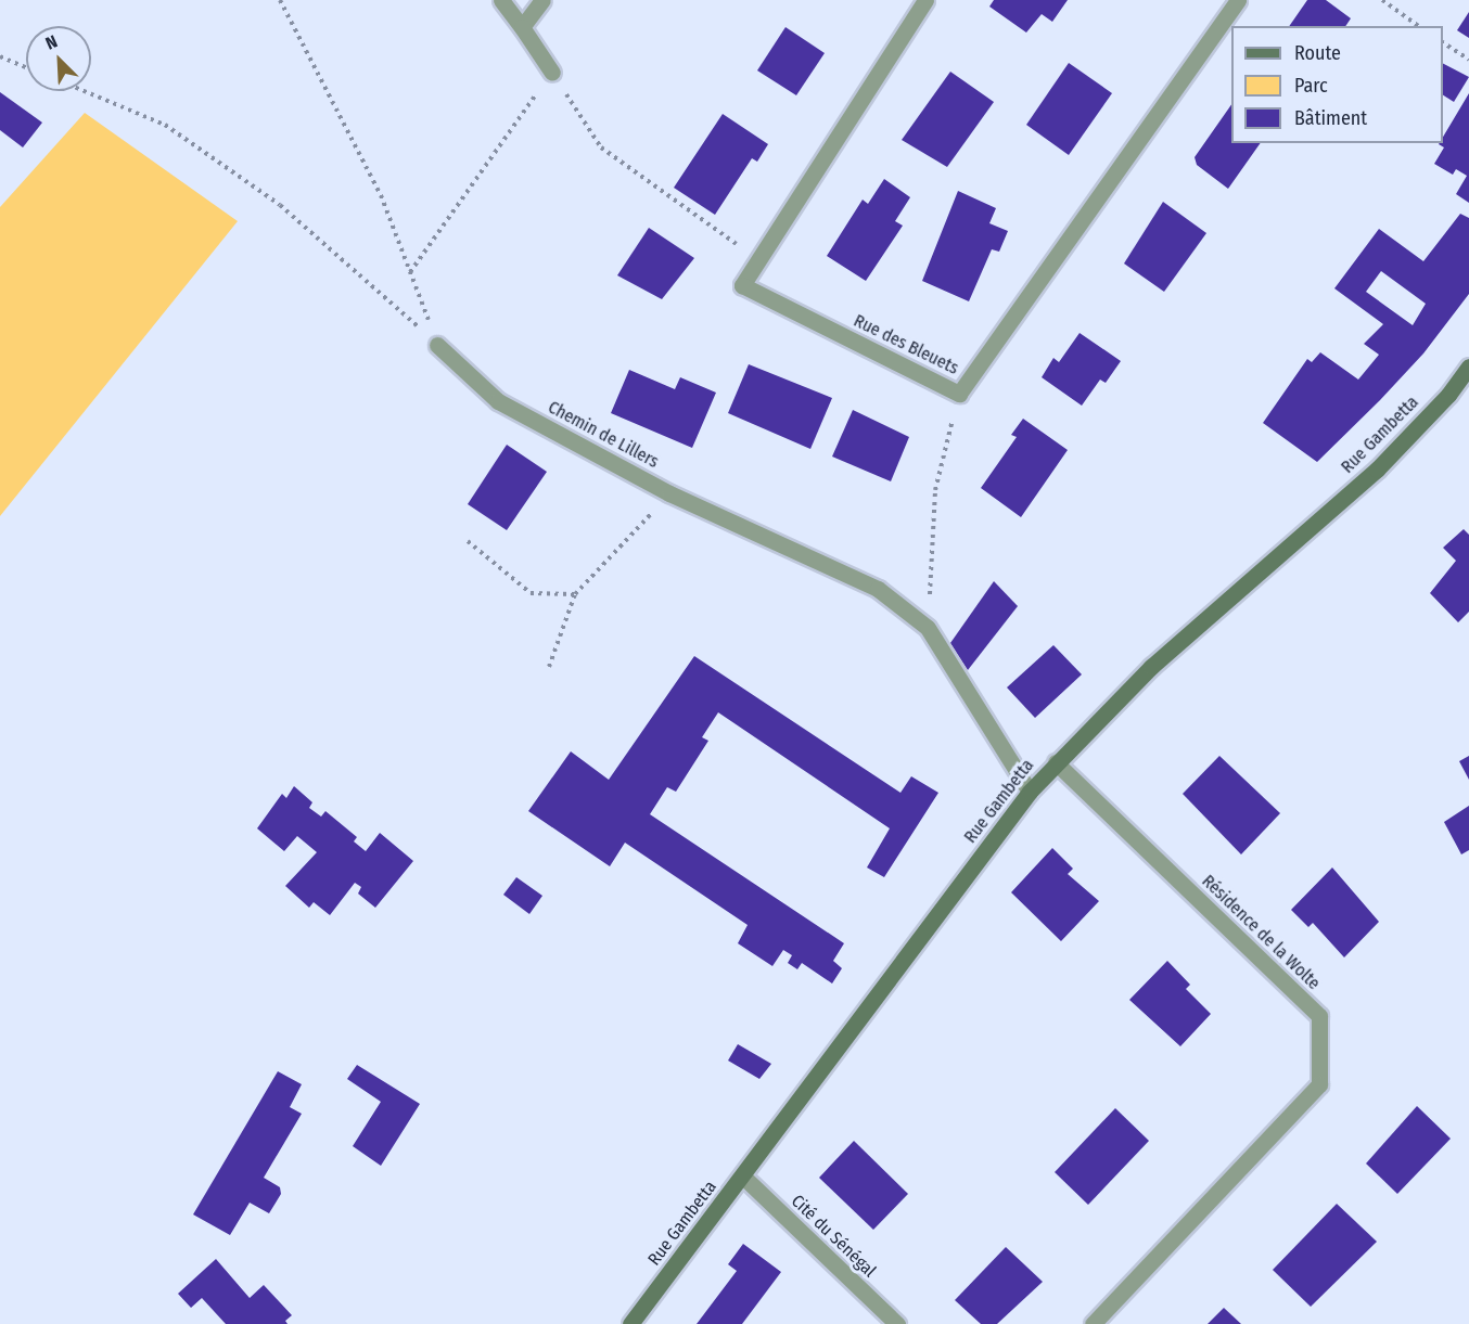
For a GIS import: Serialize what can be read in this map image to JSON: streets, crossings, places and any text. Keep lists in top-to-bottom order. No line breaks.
{"streets":{"main road":["Rue Gambetta"],"street":["Rue des Bleuets","Chemin de Lillers","Résidence de la Wolte","Cité du Sénégal"]},"crossings":[["Chemin de Lillers","Rue Gambetta"],["Rue Gambetta","Résidence de la Wolte"],["Rue Gambetta","Cité du Sénégal"]],"legend":["Route","Parc","Bâtiment"],"north":"top left"}
